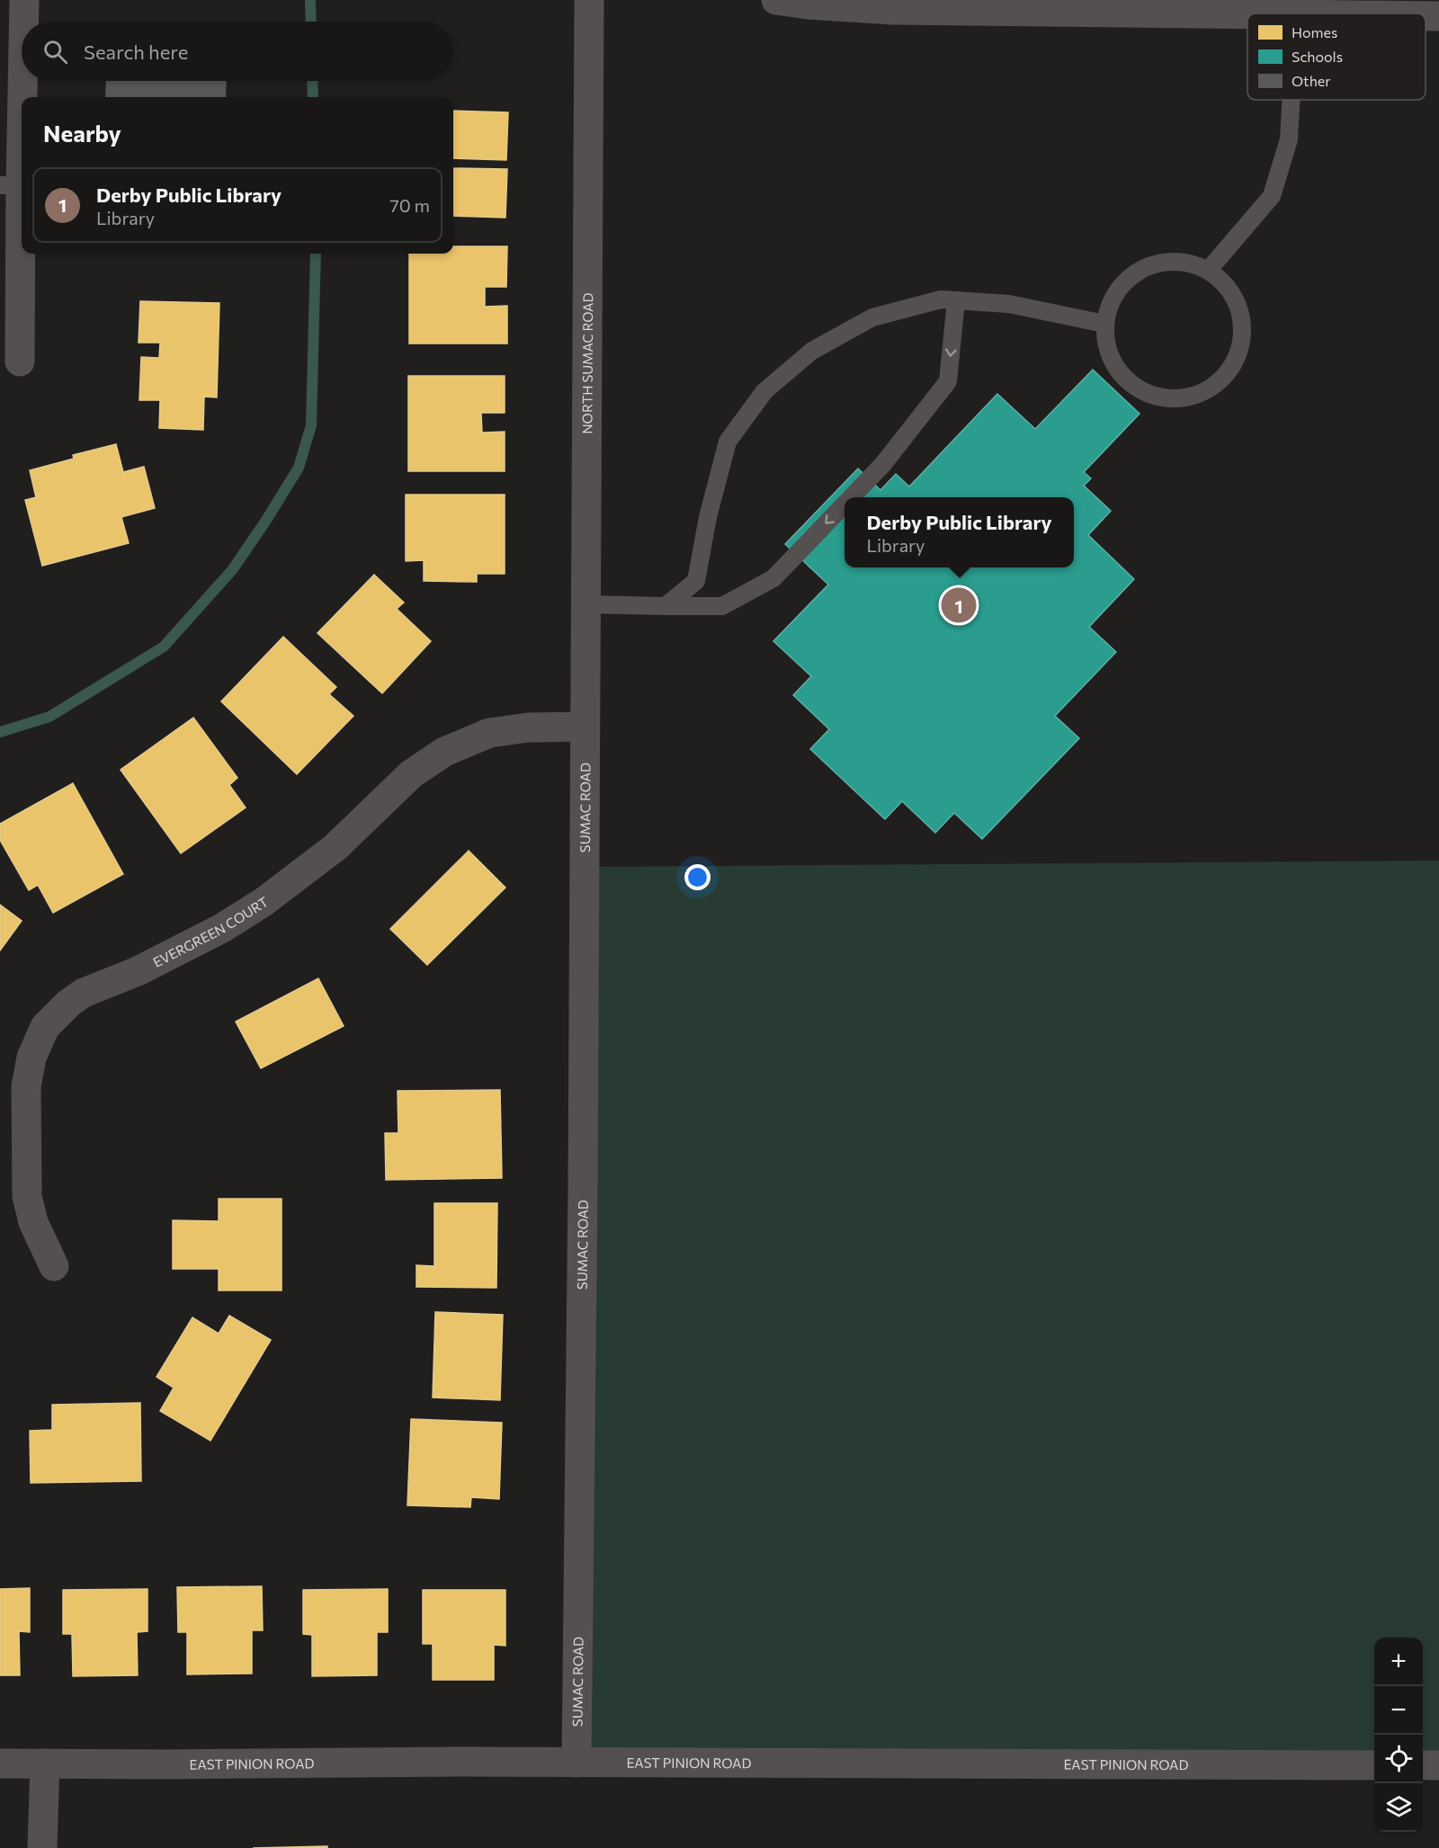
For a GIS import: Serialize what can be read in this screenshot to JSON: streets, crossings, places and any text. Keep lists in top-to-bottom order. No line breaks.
{"streets":{"street":["NORTH SUMAC ROAD","SUMAC ROAD","EVERGREEN COURT","EAST PINION ROAD"]},"crossings":[["NORTH SUMAC ROAD","SUMAC ROAD"],["NORTH SUMAC ROAD","EVERGREEN COURT"],["SUMAC ROAD","EVERGREEN COURT"],["SUMAC ROAD","EAST PINION ROAD"]],"legend":["Homes","Schools","Other"],"page":{"search":"Search here","heading":"Nearby","list":[{"mark":"1","name":"Derby Public Library","note":"Library","value":"70 m"}],"popup":["Derby Public Library","Library"],"pins":"1","map_buttons":["+","−"]}}
